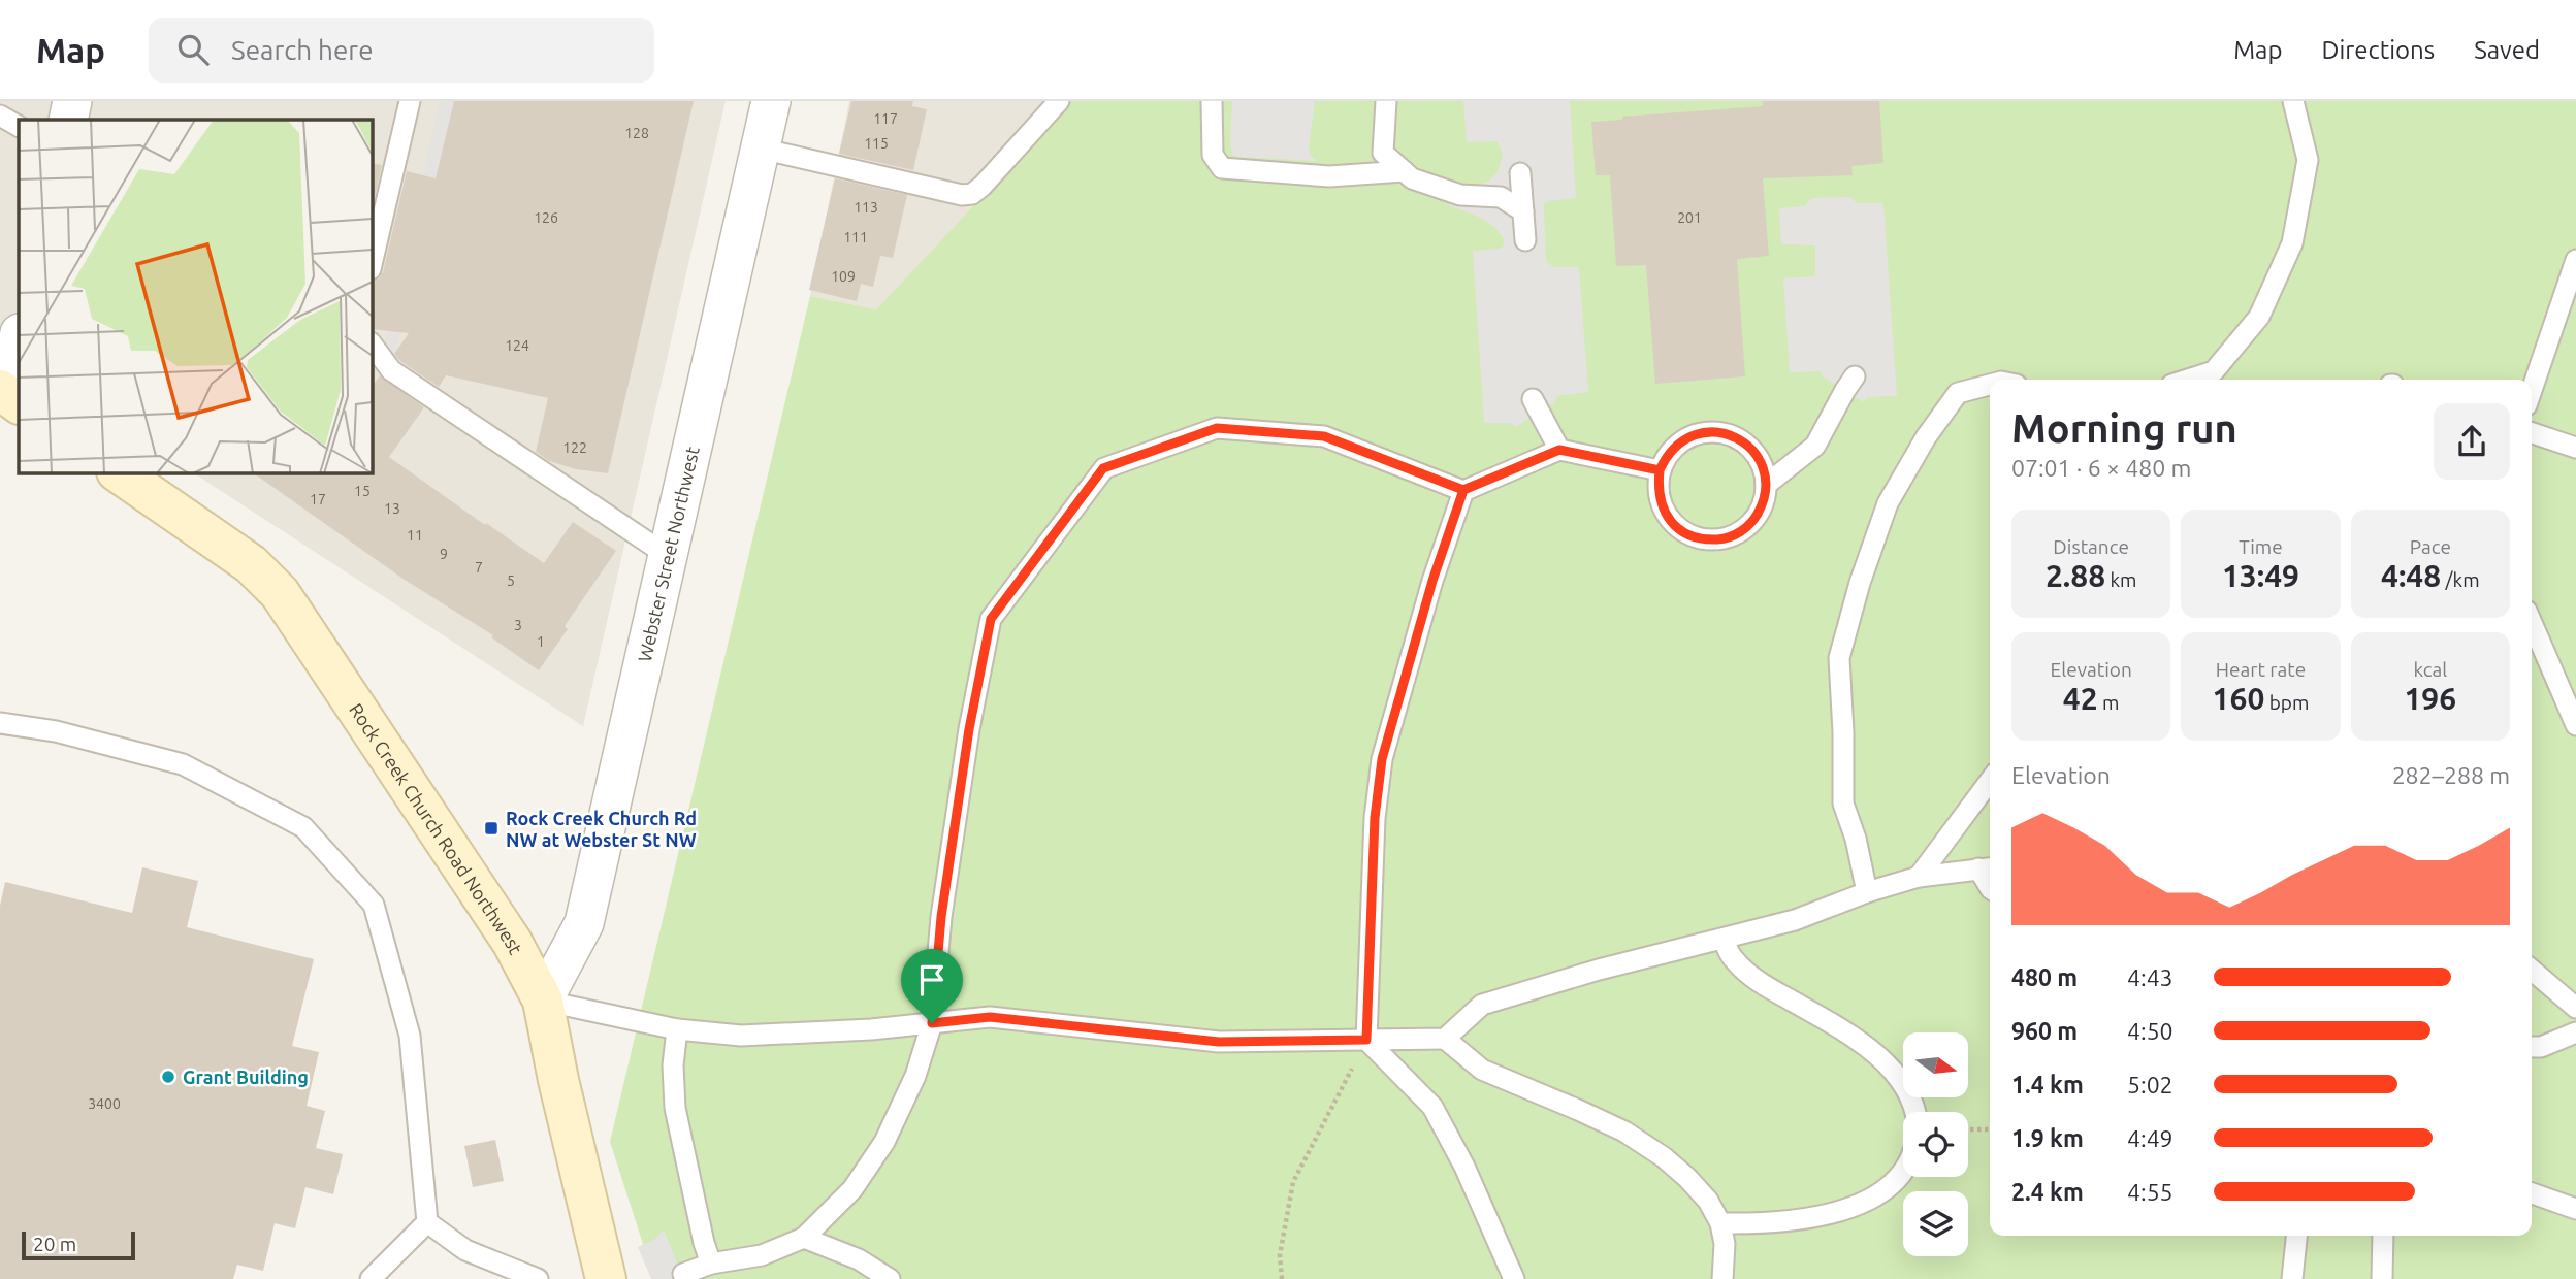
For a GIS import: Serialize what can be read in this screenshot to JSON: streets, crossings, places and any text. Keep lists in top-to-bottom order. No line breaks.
{"streets":{"street":["Webster Street Northwest","Rock Creek Church Road Northwest"]},"crossings":[["Webster Street Northwest","Rock Creek Church Road Northwest"]],"places":{"transit":["Rock Creek Church Rd NW at Webster St NW"],"other":["Grant Building"]},"house_numbers":["117","128","115","113","126","201","111","109","124","122","15","17","13","11","9","7","5","3","1","3400"],"scale_bar":"20 m","north":"right","page":{"header":"Map","search":"Search here","nav":["Map","Directions","Saved"],"heading":["Morning run","07:01 · 6 × 480 m"],"stats":[["Distance","2.88 km"],["Time","13:49"],["Pace","4:48 /km"],["Elevation","42 m"],["Heart rate","160 bpm"],["kcal","196"]],"chart":["Elevation","282–288 m"],"list":[{"name":"480 m","note":"4:43"},{"name":"960 m","note":"4:50"},{"name":"1.4 km","note":"5:02"},{"name":"1.9 km","note":"4:49"},{"name":"2.4 km","note":"4:55"}],"scale":"20 m"}}
